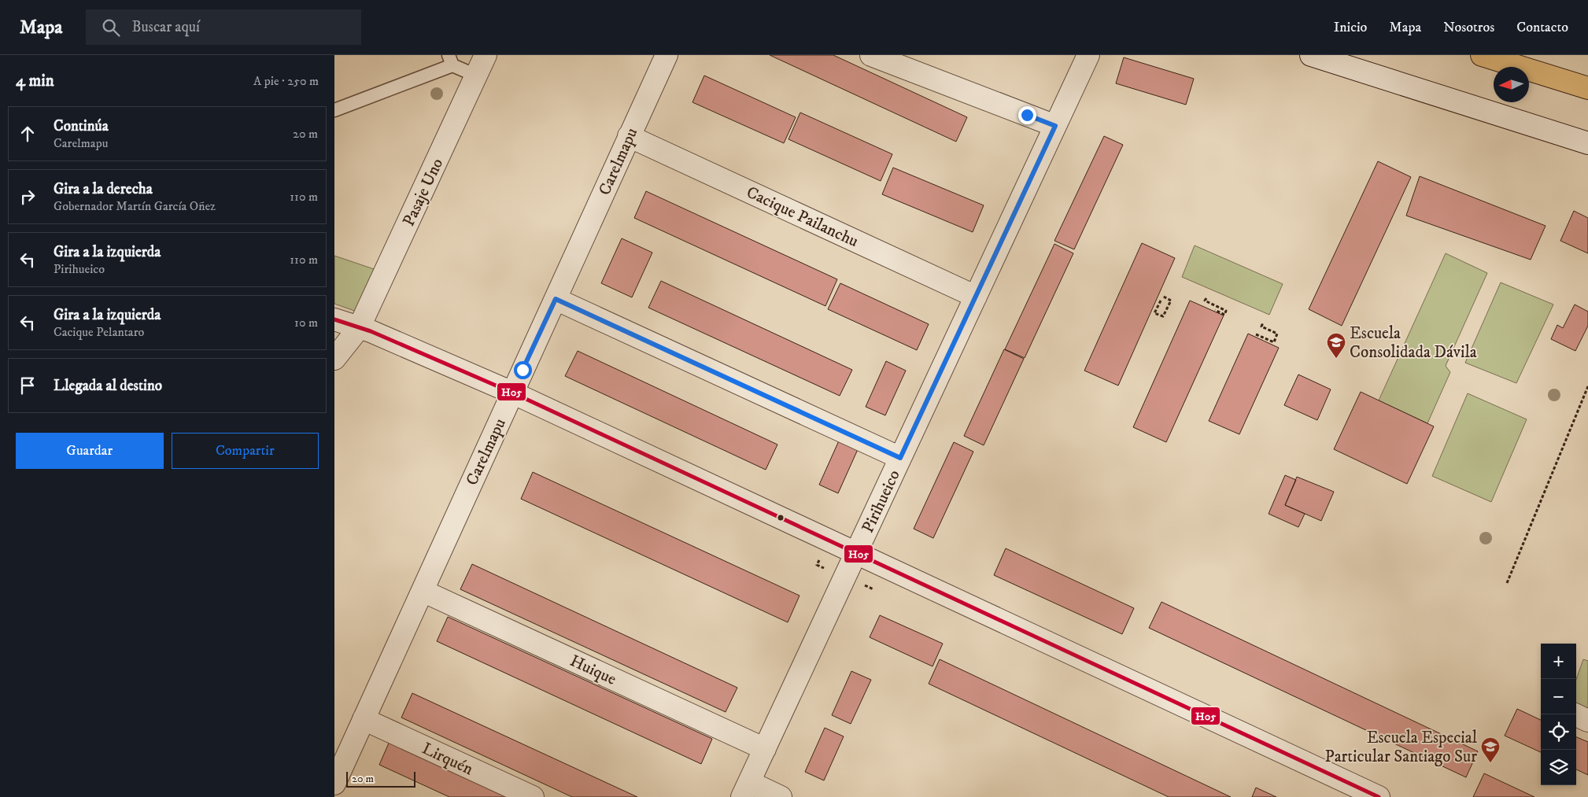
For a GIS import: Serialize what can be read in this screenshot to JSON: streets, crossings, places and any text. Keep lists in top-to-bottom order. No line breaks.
{"streets":{"street":["Carelmapu","Pasaje Uno","Cacique Pailanchu","Pirihueico","Huique","Lirquén"]},"crossings":[["Carelmapu","Cacique Pailanchu"],["Carelmapu","Huique"],["Carelmapu","Lirquén"],["Cacique Pailanchu","Pirihueico"],["Pirihueico","Huique"]],"places":{"school or university":["Escuela Consolidada Dávila","Escuela Especial Particular Santiago Sur"]},"lines":["transit line H05"],"scale_bar":"20 m","north":"left","page":{"header":"Mapa","search":"Buscar aquí","nav":["Inicio","Mapa","Nosotros","Contacto"],"heading":["4 min","A pie · 250 m"],"list":[["Continúa","Carelmapu","20 m"],["Gira a la derecha","Gobernador Martín García Oñez","110 m"],["Gira a la izquierda","Pirihueico","110 m"],["Gira a la izquierda","Cacique Pelantaro","10 m"],"Llegada al destino"],"buttons":["Guardar","Compartir"],"map_buttons":["+","−"],"scale":"20 m"}}
